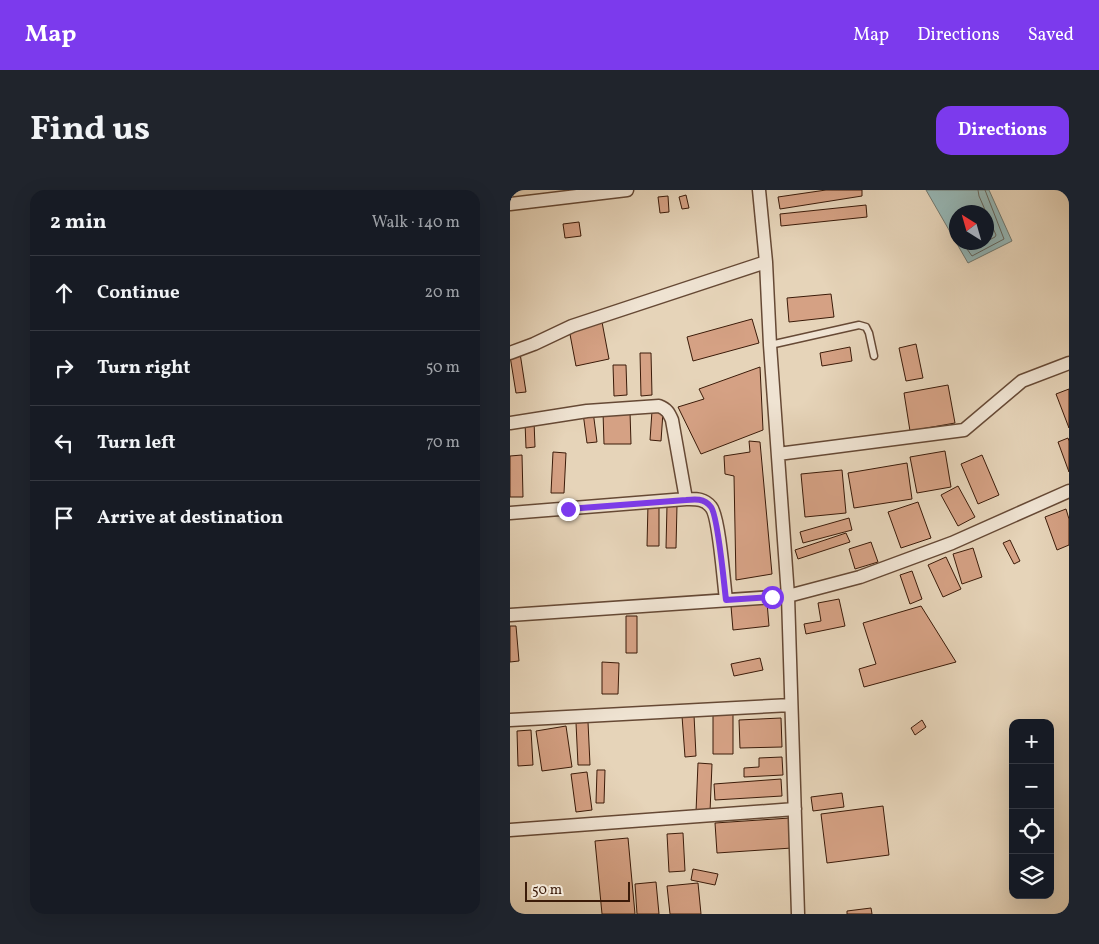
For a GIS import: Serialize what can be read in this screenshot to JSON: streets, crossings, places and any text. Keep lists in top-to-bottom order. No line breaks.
{"scale_bar":"50 m","north":"top left","page":{"header":"Map","nav":["Map","Directions","Saved"],"title":"Find us","buttons":"Directions","heading":["2 min","Walk · 140 m"],"list":[["Continue","20 m"],["Turn right","50 m"],["Turn left","70 m"],"Arrive at destination"],"map_buttons":["+","−"],"scale":"50 m"}}
